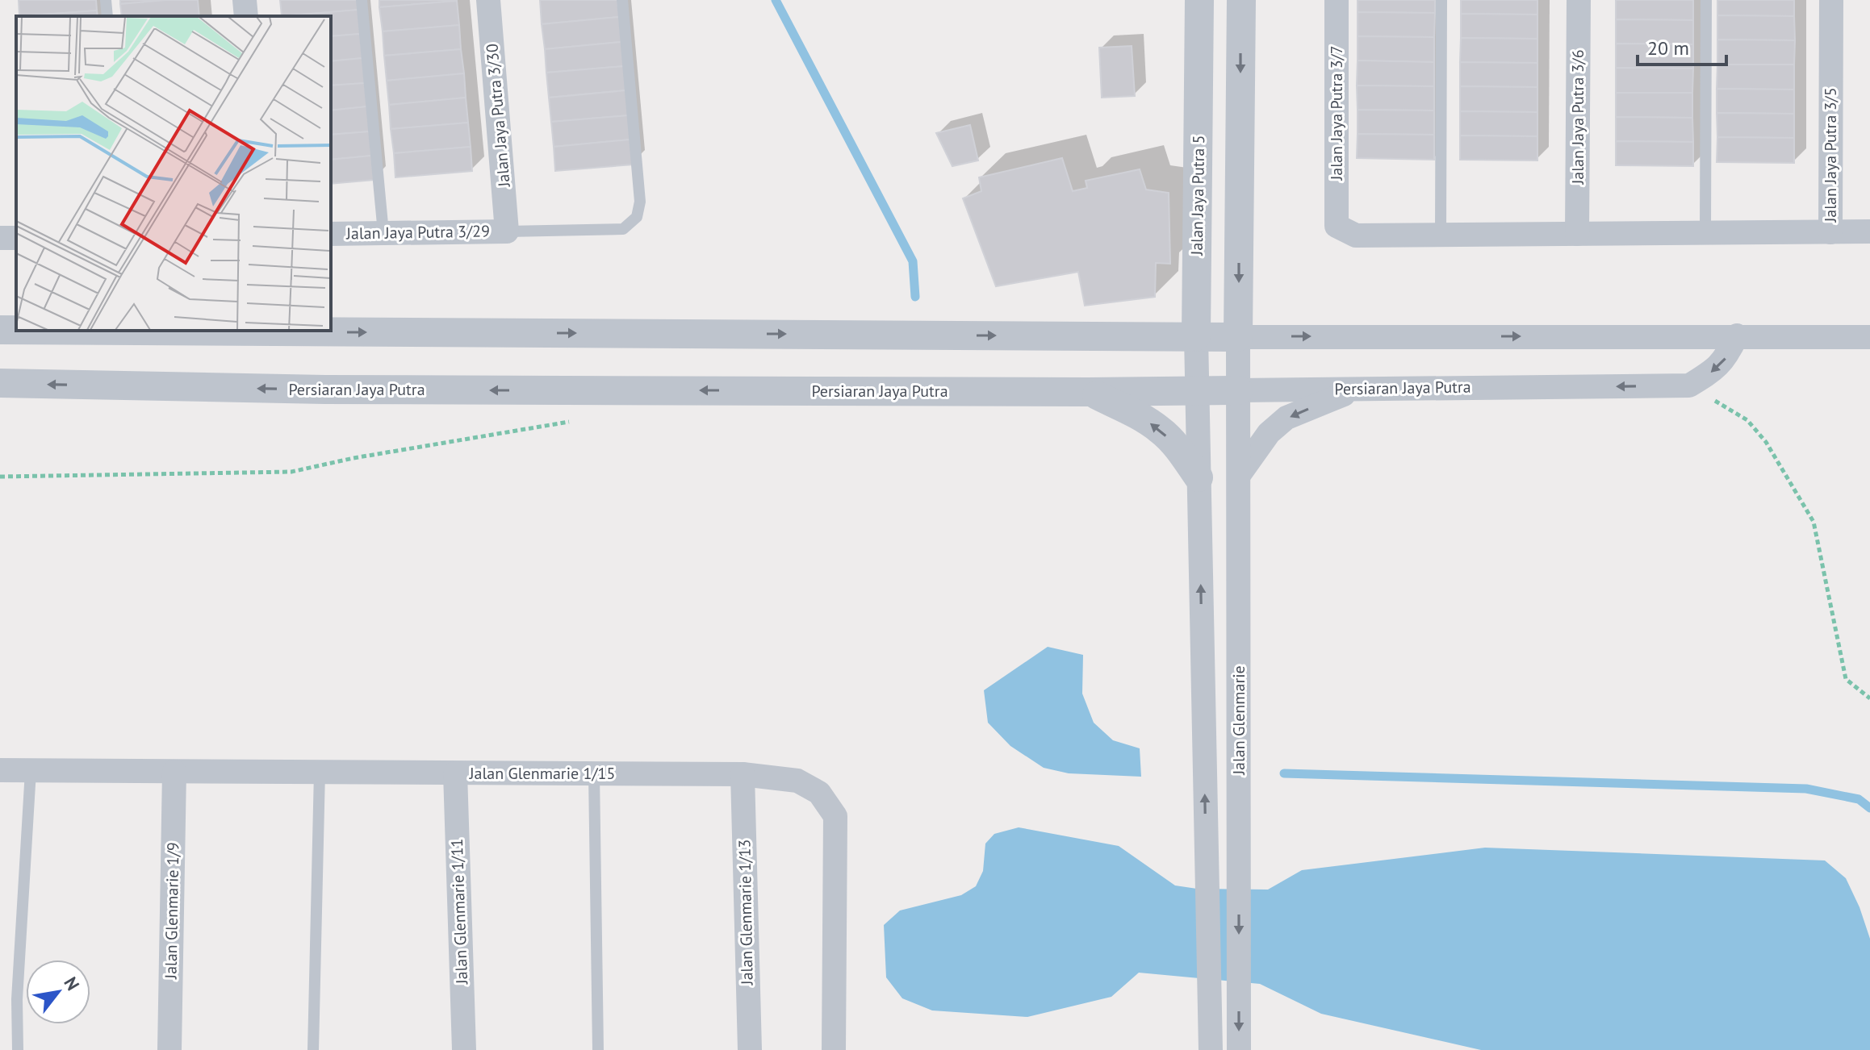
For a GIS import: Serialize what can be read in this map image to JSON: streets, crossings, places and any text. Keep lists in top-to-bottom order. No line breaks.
{"streets":{"street":["Jalan Jaya Putra 3/7","Jalan Jaya Putra 3/30","Jalan Jaya Putra 3/6","Jalan Jaya Putra 3/5","Jalan Jaya Putra 5","Jalan Jaya Putra 3/29","Persiaran Jaya Putra","Jalan Glenmarie","Jalan Glenmarie 1/15","Jalan Glenmarie 1/9","Jalan Glenmarie 1/11","Jalan Glenmarie 1/13"]},"crossings":[["Jalan Jaya Putra 3/30","Jalan Jaya Putra 3/29"],["Jalan Jaya Putra 5","Persiaran Jaya Putra"],["Persiaran Jaya Putra","Jalan Glenmarie"],["Jalan Glenmarie 1/15","Jalan Glenmarie 1/9"],["Jalan Glenmarie 1/15","Jalan Glenmarie 1/11"],["Jalan Glenmarie 1/15","Jalan Glenmarie 1/13"]],"scale_bar":"20 m","north":"top right"}
